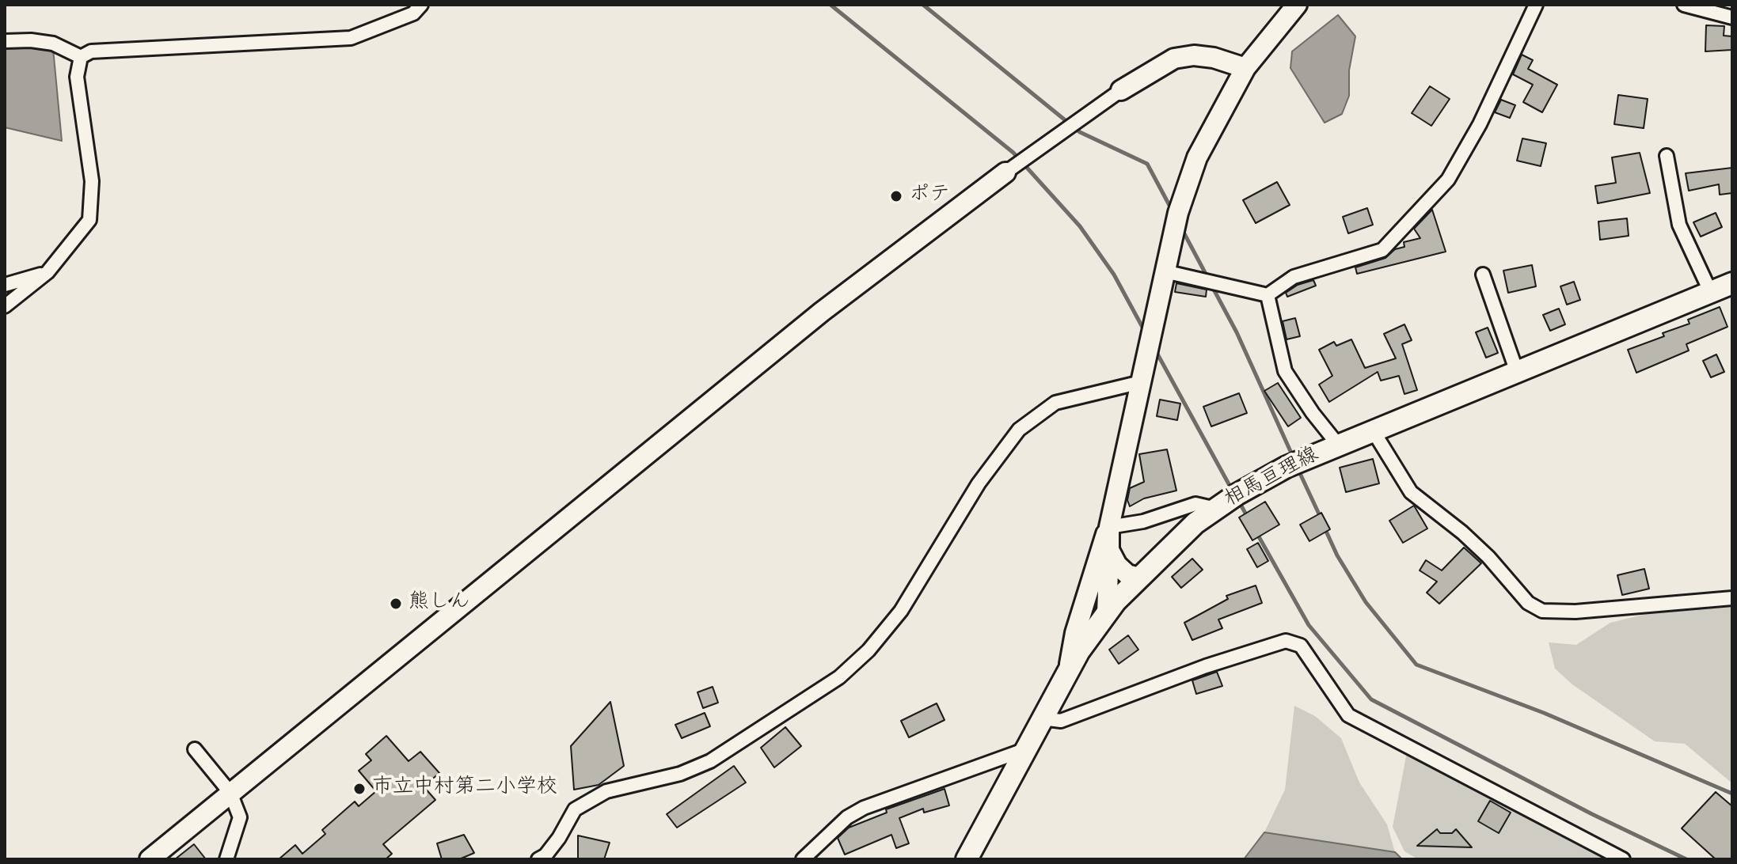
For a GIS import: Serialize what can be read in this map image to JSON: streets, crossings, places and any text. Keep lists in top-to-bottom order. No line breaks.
{"streets":{"main road":["相馬亘理線"]},"places":["ポテ","熊しん","市立中村第二小学校"]}
